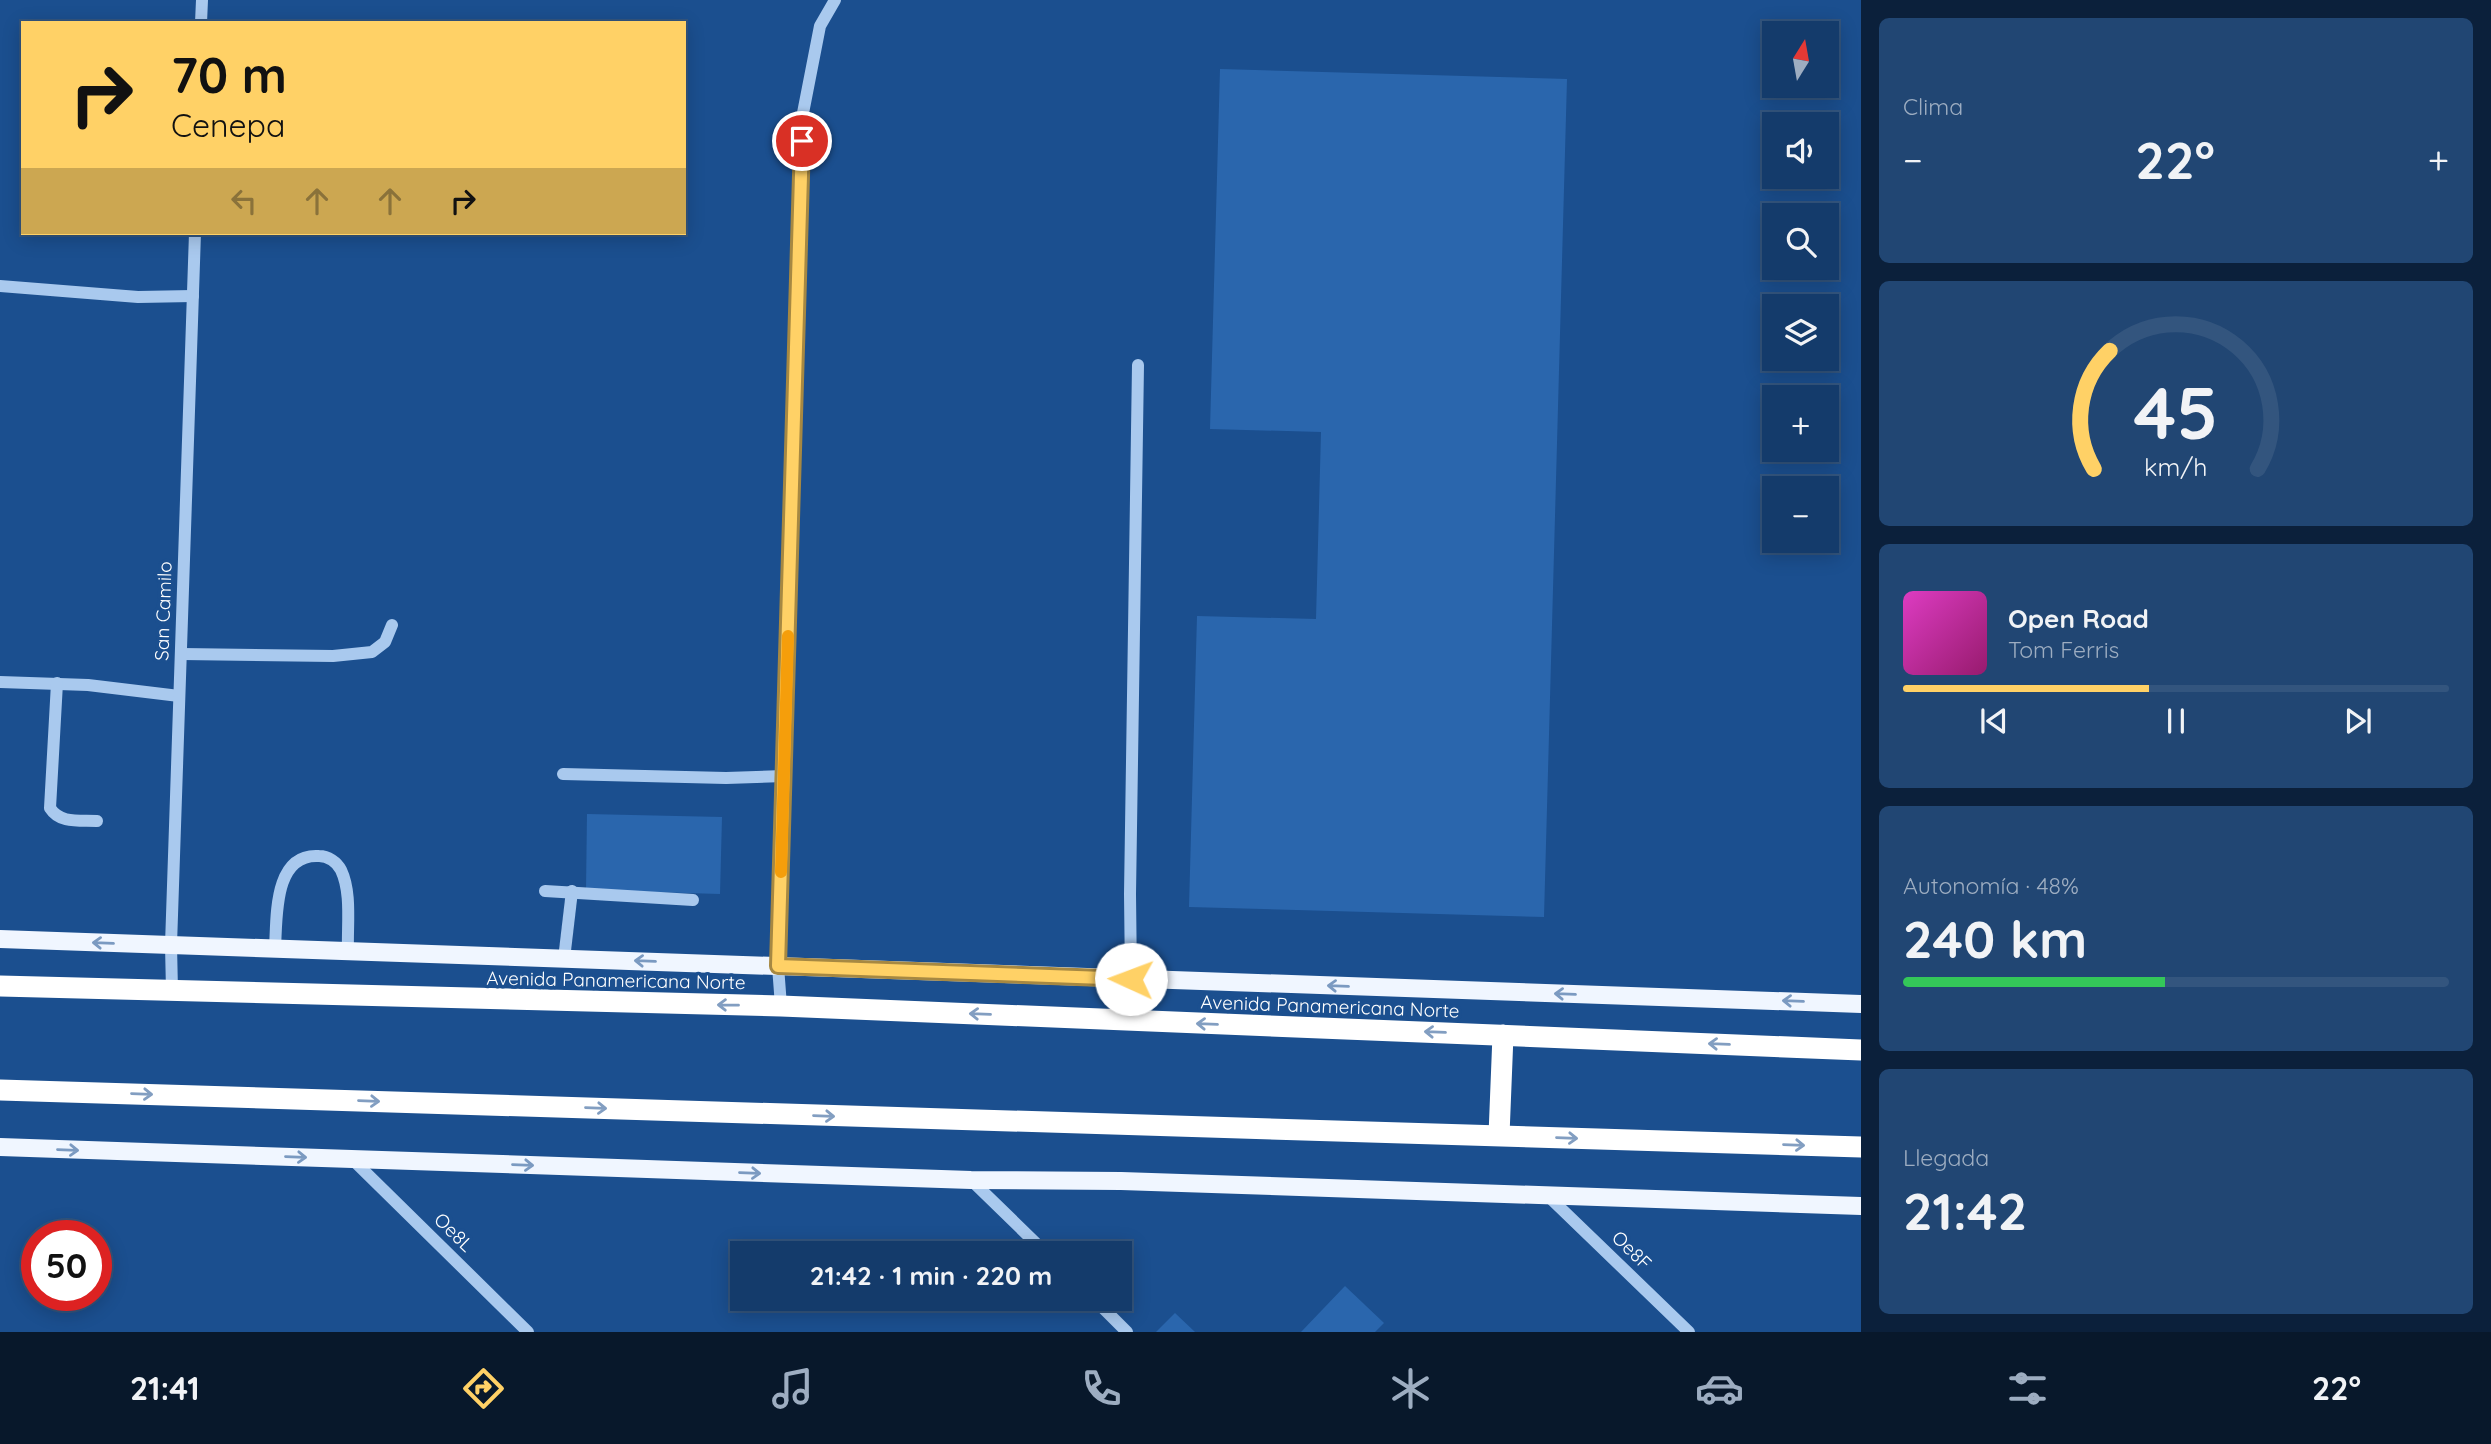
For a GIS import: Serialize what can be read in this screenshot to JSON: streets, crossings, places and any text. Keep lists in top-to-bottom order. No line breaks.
{"streets":{"highway":["Avenida Panamericana Norte"],"street":["San Camilo","Oe8L","Oe8F"]},"crossings":[["San Camilo","Avenida Panamericana Norte"]],"north":"top","page":{"tile":["Clima",["Autonomía · 48%","240 km"],["Llegada","21:42"]],"map_buttons":["+","−"],"turn":["70 m","Cenepa"],"heat":["−","22°","+"],"song":["Open Road","Tom Ferris"],"limit":"50","trip":"21:42 · 1 min · 220 m","tabs":["21:41","22°"],"gauge":["45","km/h"]}}
